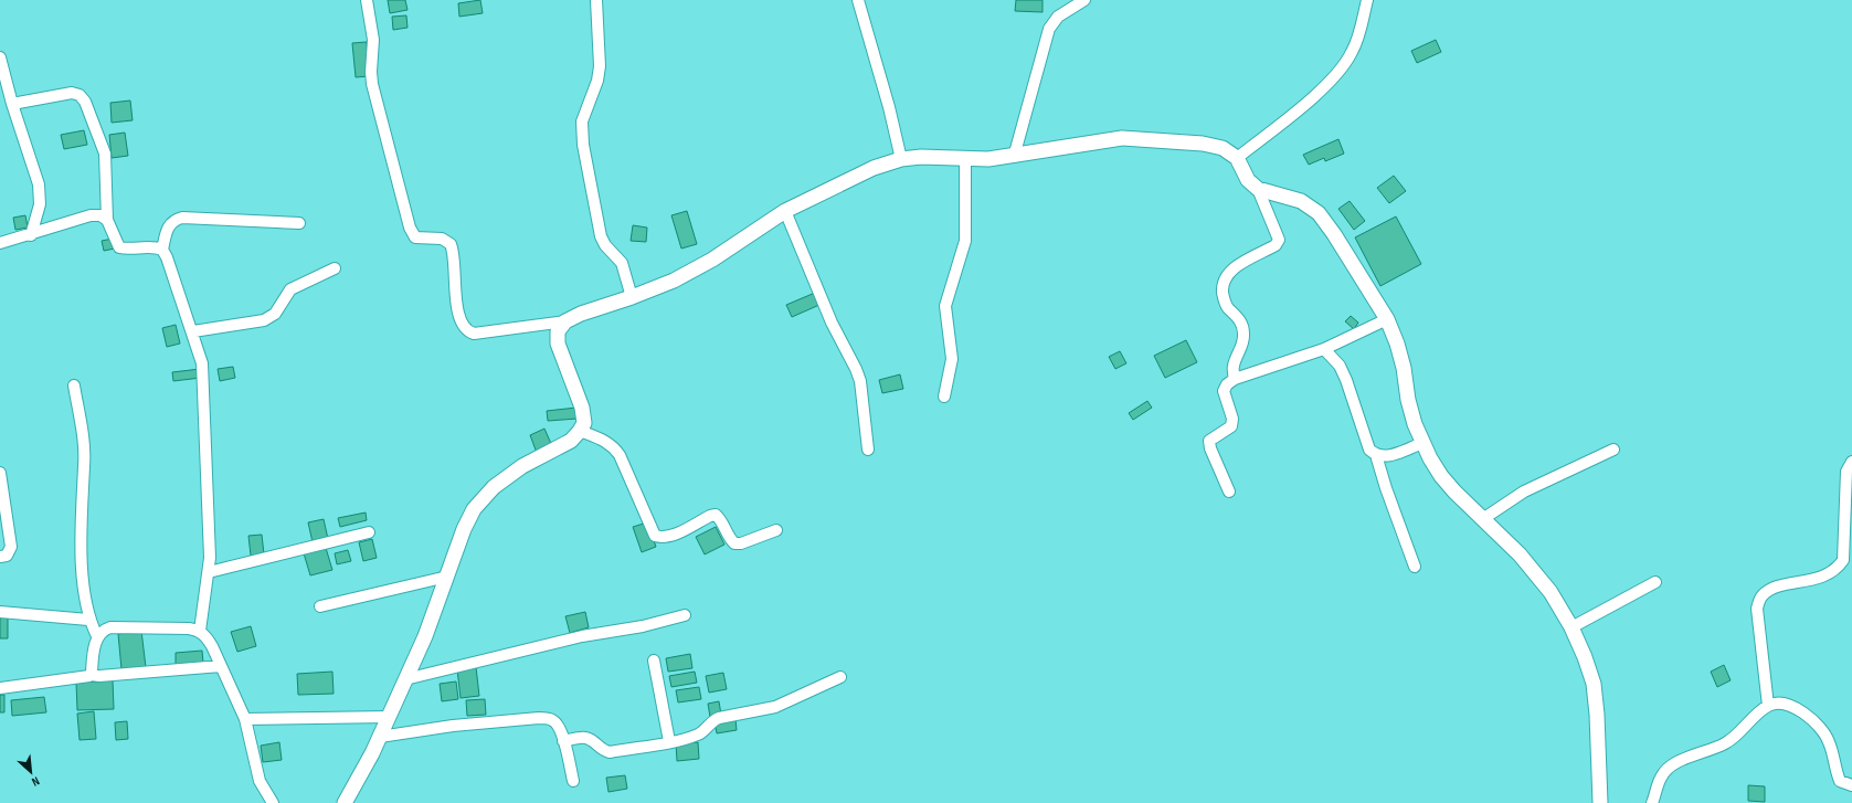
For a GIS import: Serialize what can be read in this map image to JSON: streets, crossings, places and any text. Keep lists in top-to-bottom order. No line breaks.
{"north":"bottom right"}
